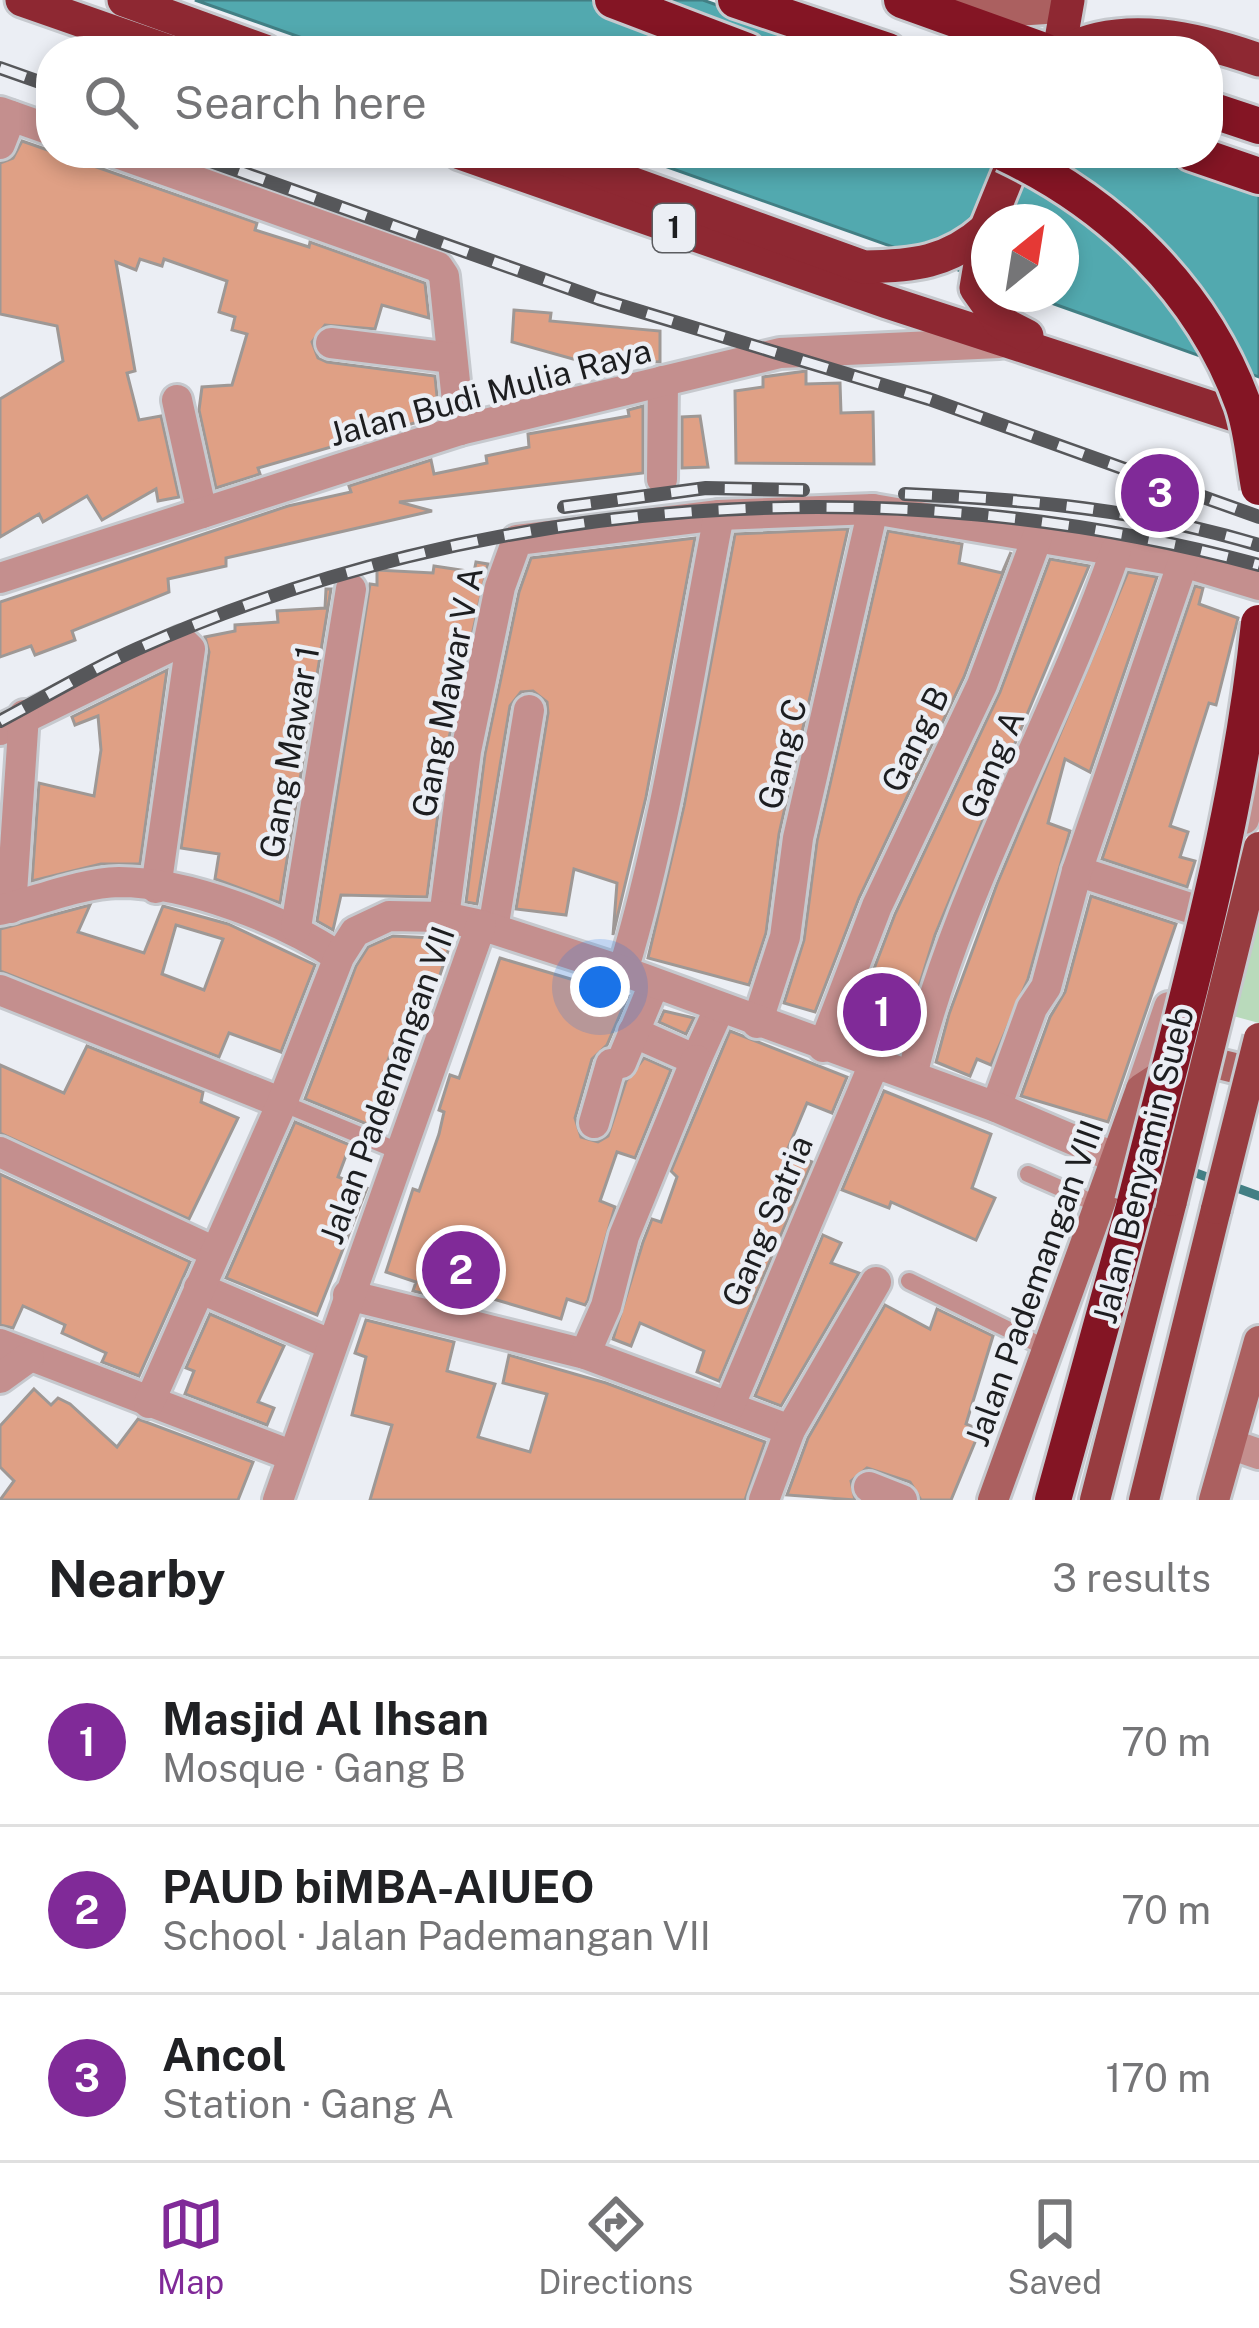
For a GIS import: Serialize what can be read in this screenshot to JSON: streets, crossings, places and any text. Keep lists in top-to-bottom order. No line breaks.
{"streets":{"highway":["1"],"main road":["Jalan Benyamin Sueb","Jalan Pademangan VIII"],"street":["Jalan Budi Mulia Raya","Gang Mawar V A","Gang B","Gang Mawar 1","Gang C","Gang A","Jalan Pademangan VII","Gang Satria"]},"crossings":[["1","Jalan Budi Mulia Raya"],["Gang B","Jalan Pademangan VII"],["Gang C","Jalan Pademangan VII"],["Gang A","Jalan Pademangan VII"],["Jalan Pademangan VII","Gang Satria"],["Jalan Pademangan VII","Jalan Pademangan VIII"]],"north":"top right","page":{"search":"Search here","pins":["3","1","2"],"heading":["Nearby","3 results"],"list":[{"mark":"1","name":"Masjid Al Ihsan","note":"Mosque · Gang B","value":"70 m"},{"mark":"2","name":"PAUD biMBA-AIUEO","note":"School · Jalan Pademangan VII","value":"70 m"},{"mark":"3","name":"Ancol","note":"Station · Gang A","value":"170 m"}],"nav":["Map","Directions","Saved"]}}
